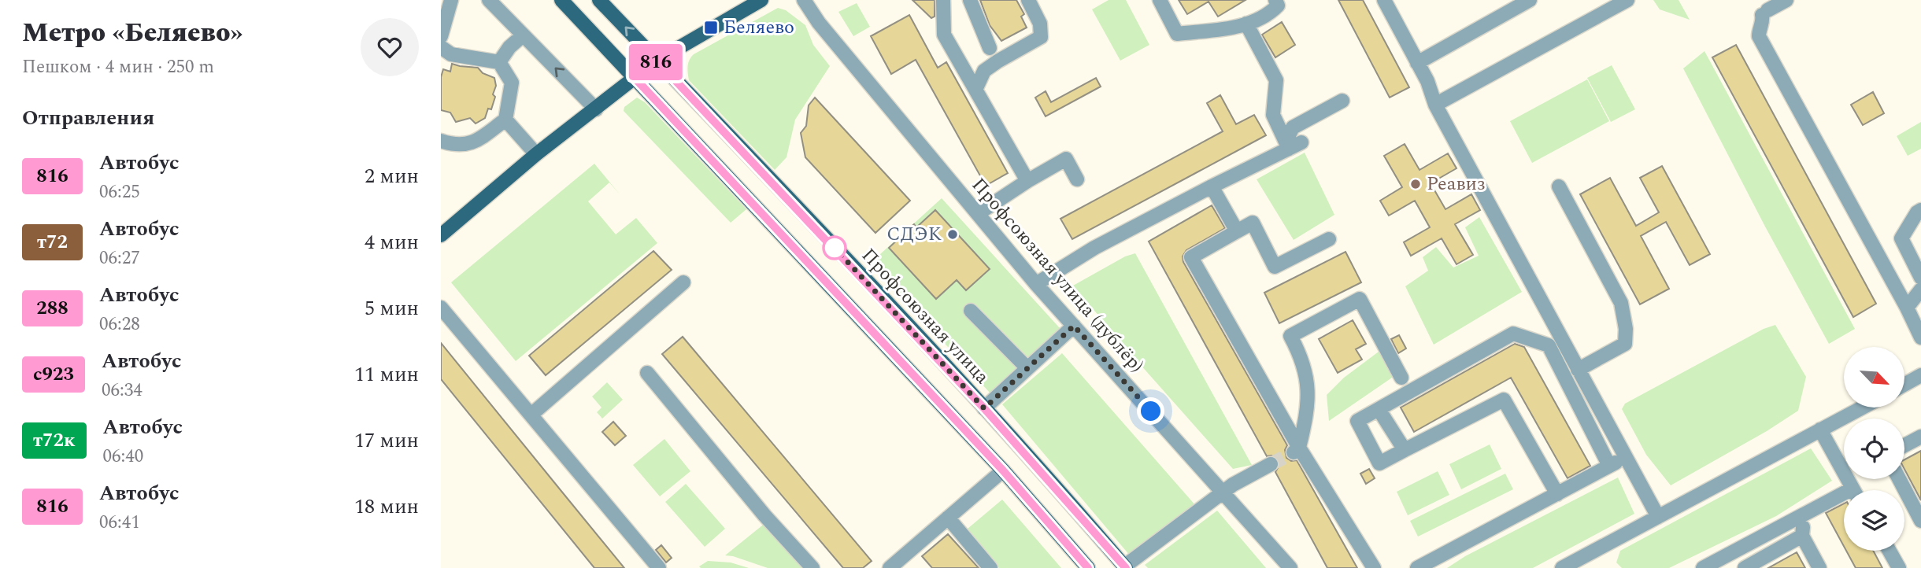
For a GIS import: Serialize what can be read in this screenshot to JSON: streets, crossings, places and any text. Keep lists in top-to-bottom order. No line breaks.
{"streets":{"main road":["Профсоюзная улица"],"street":["Профсоюзная улица (дублёр)"]},"places":{"transit":["Беляево"],"other":["Реавиз","СДЭК"]},"lines":["bus line 816"],"north":"bottom right","page":{"heading":[["Метро «Беляево»","Пешком · 4 мин · 250 m"],"Отправления"],"on_map":"816","list":[{"mark":"816","name":"Автобус","note":"06:25","value":"2 мин"},{"mark":"т72","name":"Автобус","note":"06:27","value":"4 мин"},{"mark":"288","name":"Автобус","note":"06:28","value":"5 мин"},{"mark":"с923","name":"Автобус","note":"06:34","value":"11 мин"},{"mark":"т72к","name":"Автобус","note":"06:40","value":"17 мин"},{"mark":"816","name":"Автобус","note":"06:41","value":"18 мин"}]}}
